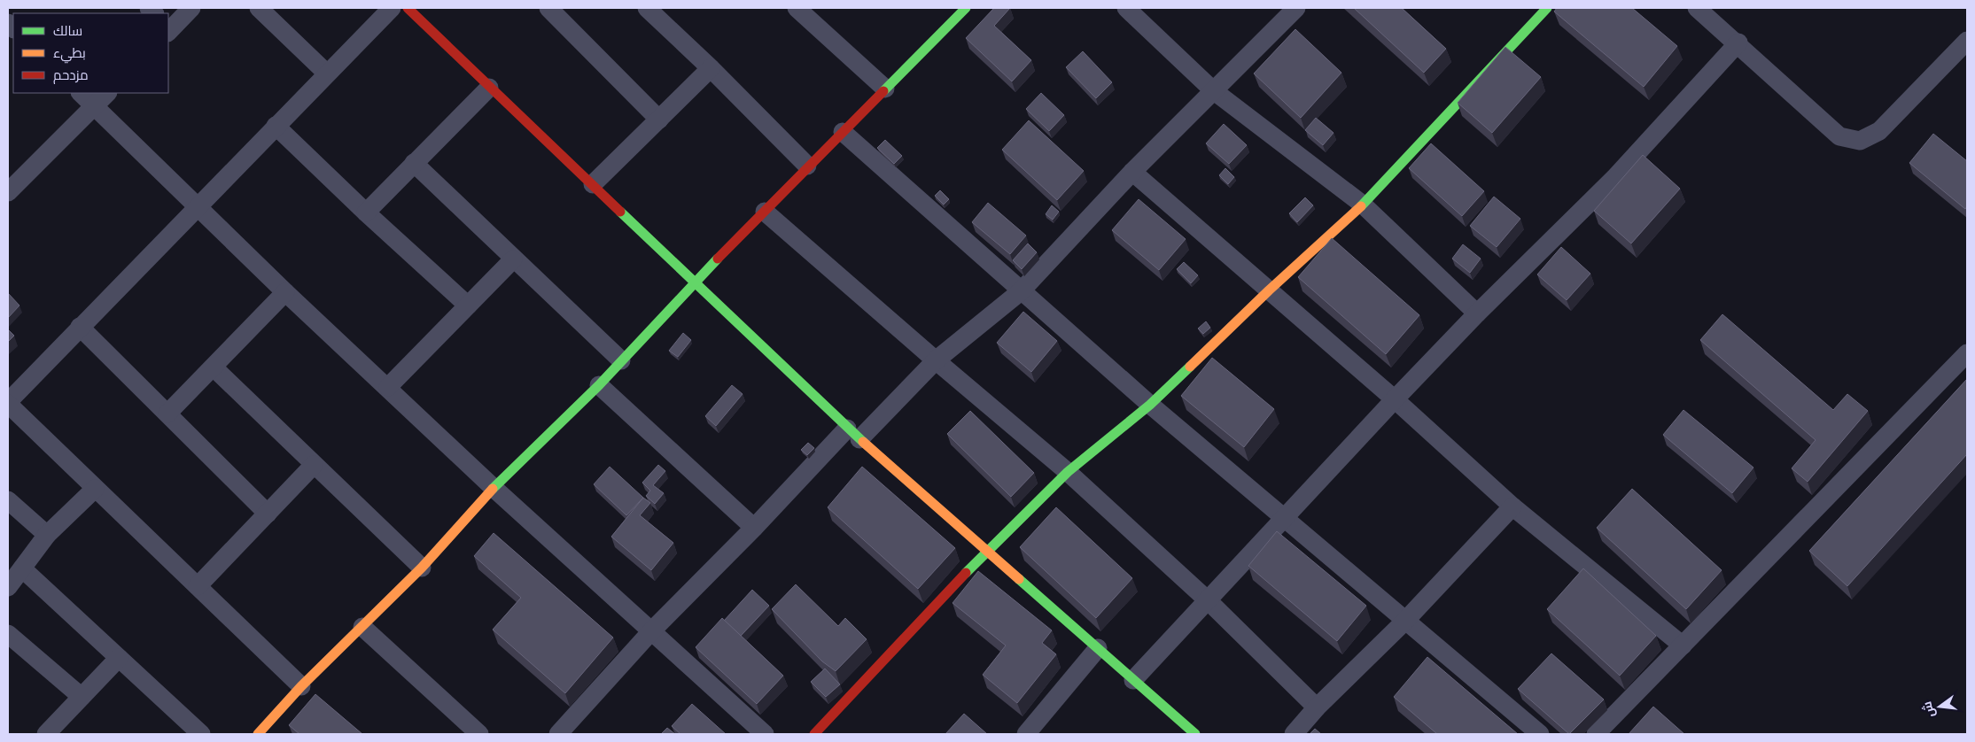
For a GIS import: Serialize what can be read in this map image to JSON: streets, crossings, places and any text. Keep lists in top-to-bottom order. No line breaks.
{"legend":["سالك","بطيء","مزدحم"],"north":"left"}
